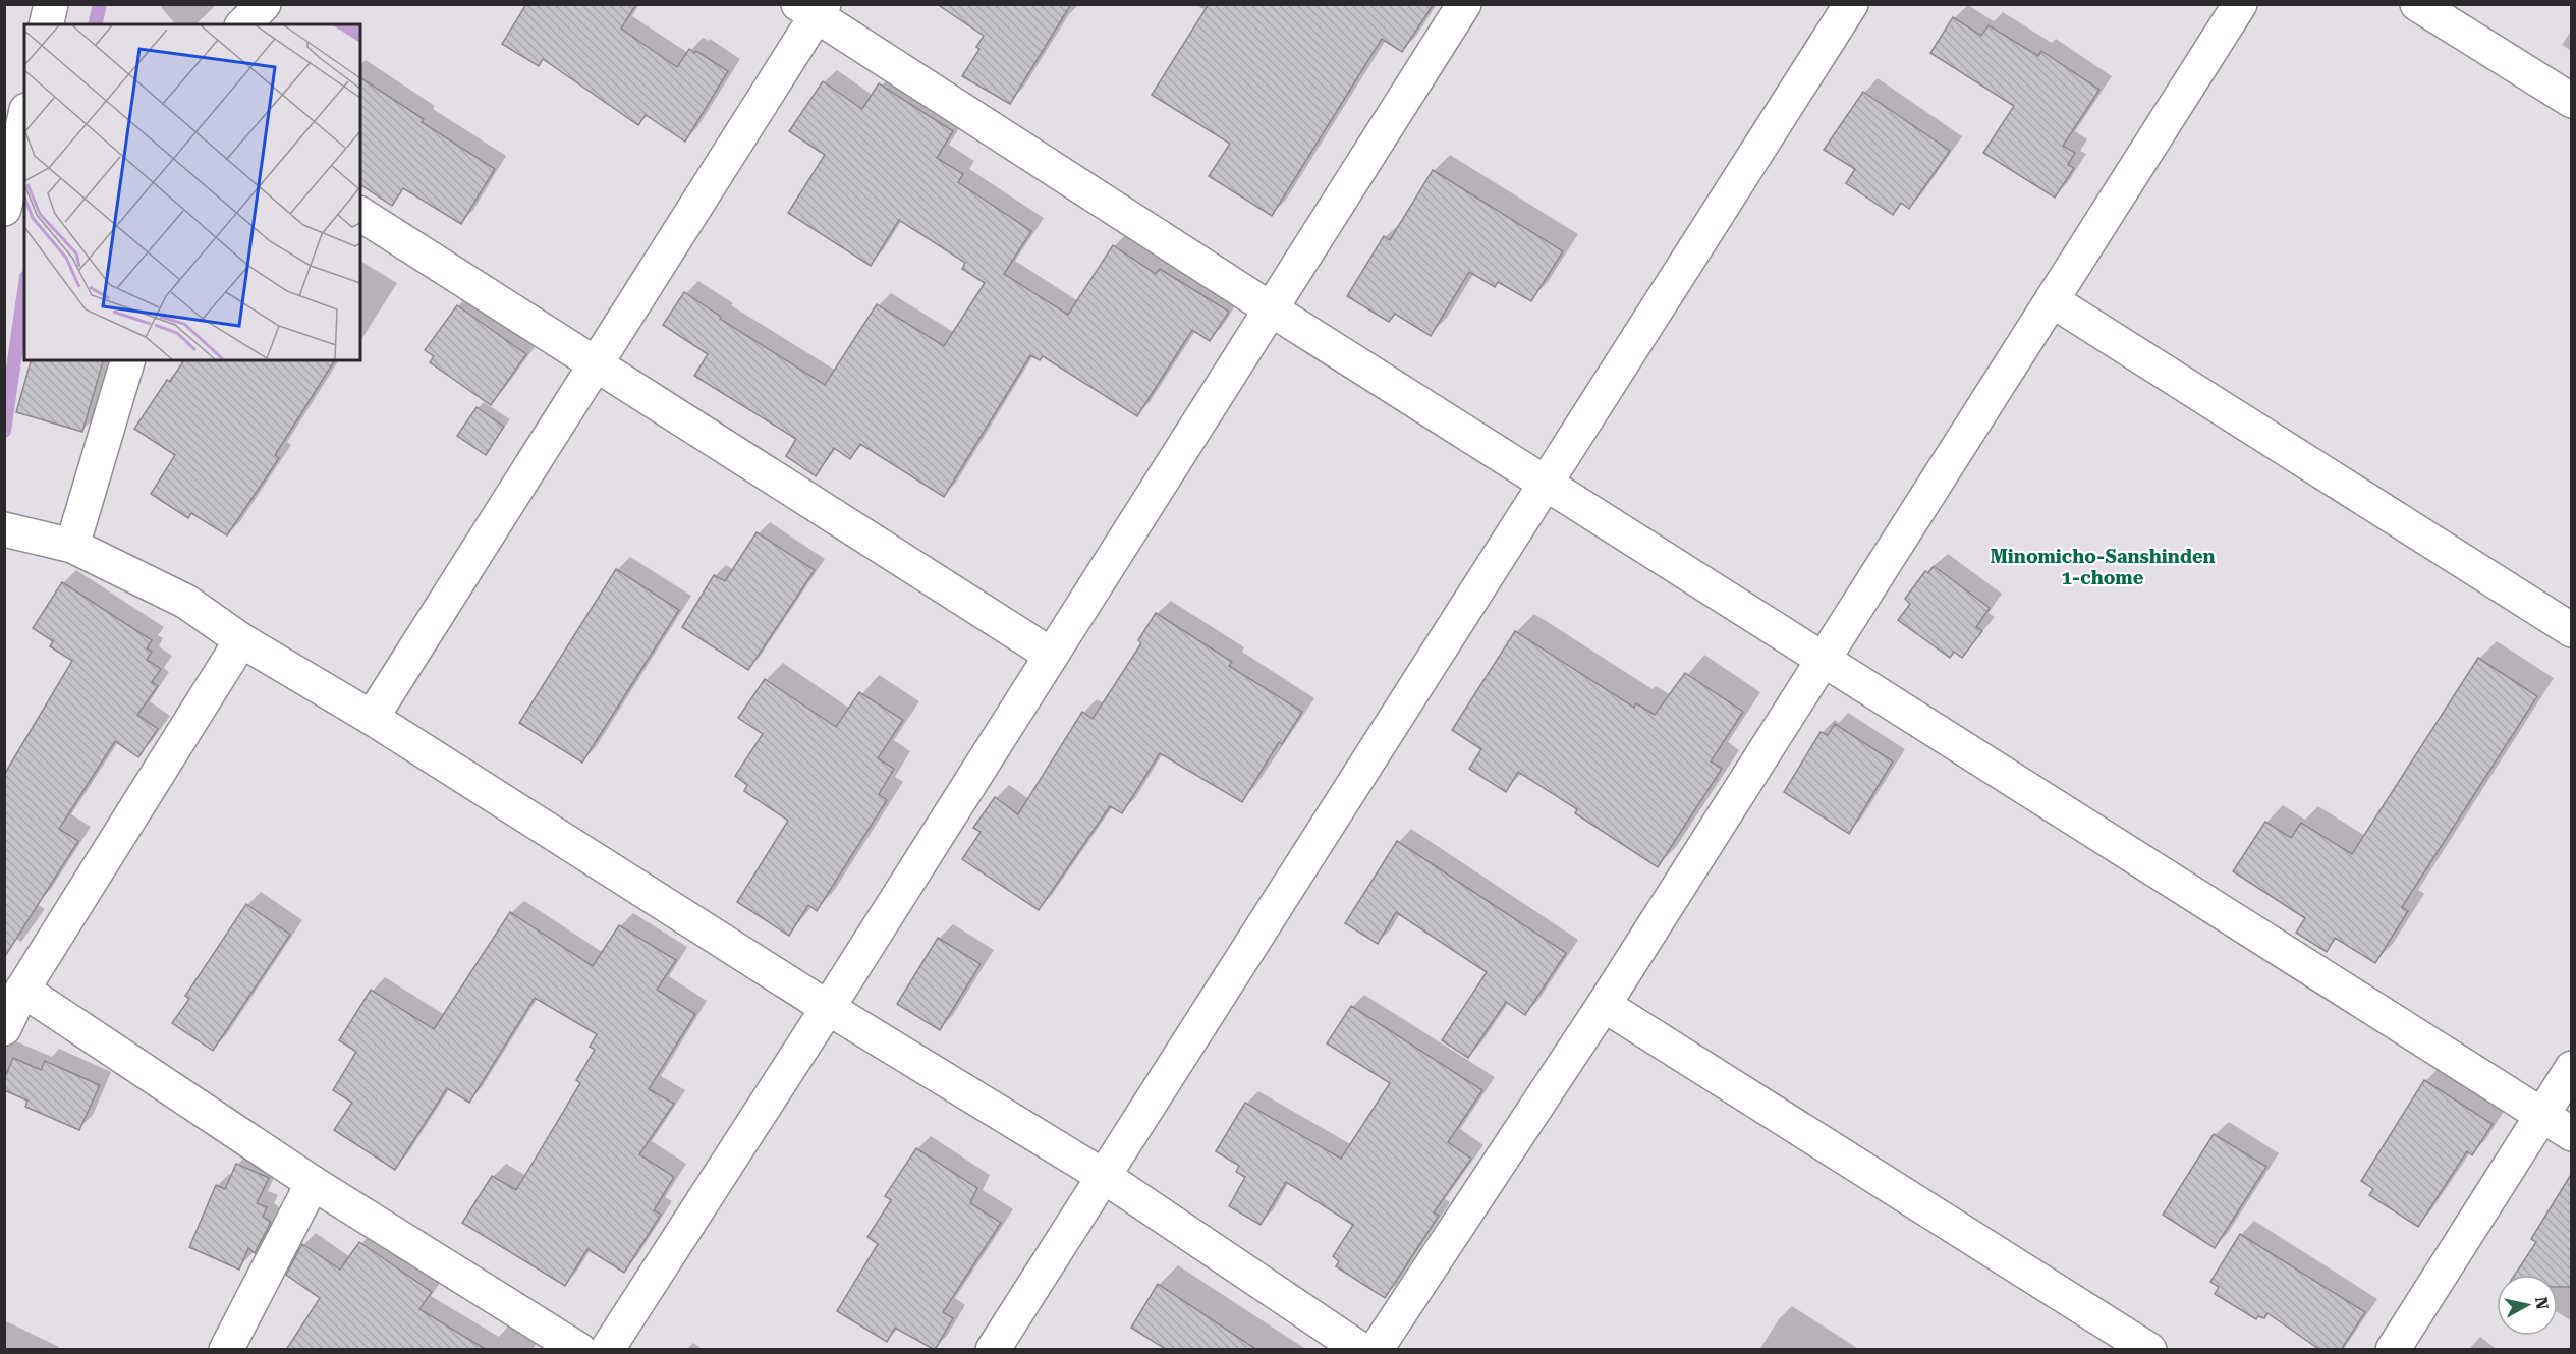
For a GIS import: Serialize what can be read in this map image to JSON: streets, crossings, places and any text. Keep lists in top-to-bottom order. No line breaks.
{"districts":["Minomicho-Sanshinden 1-chome"],"north":"right"}
